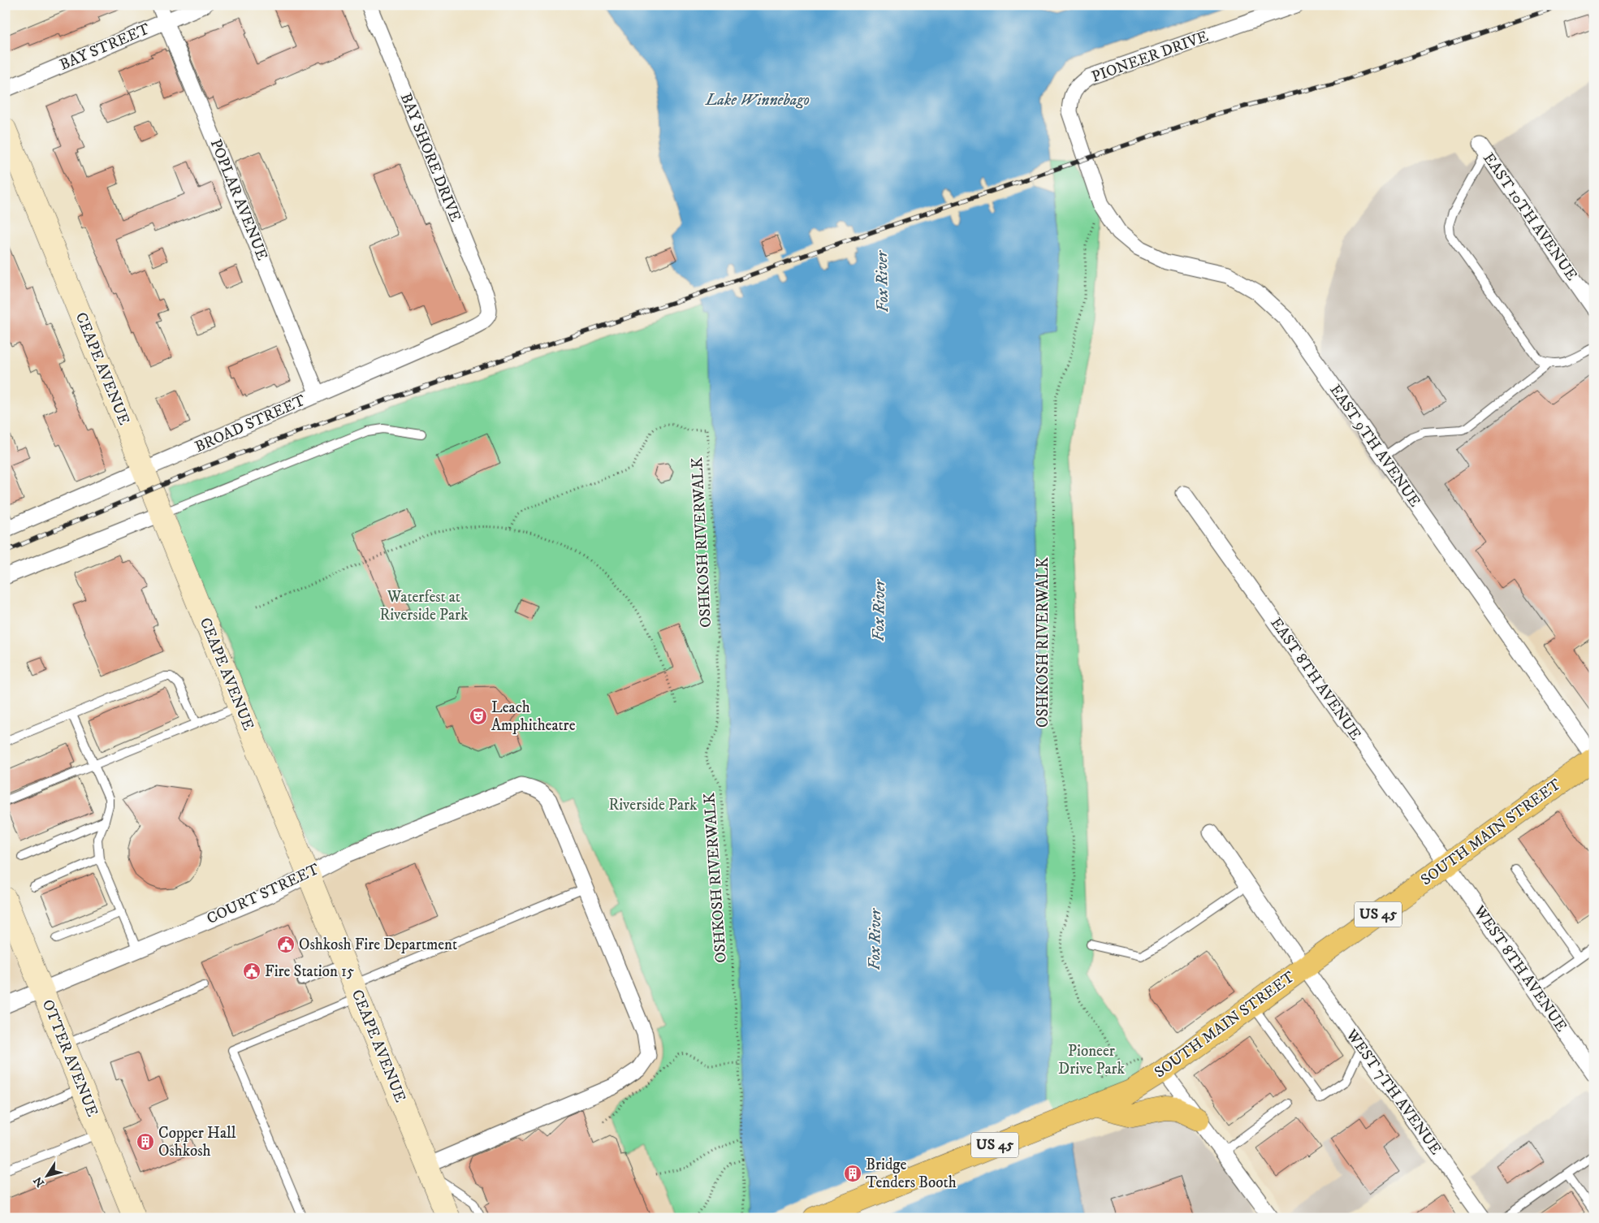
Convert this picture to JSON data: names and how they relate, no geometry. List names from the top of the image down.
{
  "streets": {
    "main road": ["SOUTH MAIN STREET", "US 45"],
    "street": [
      "BAY STREET",
      "PIONEER DRIVE",
      "BAY SHORE DRIVE",
      "POPLAR AVENUE",
      "EAST 10TH AVENUE",
      "CEAPE AVENUE",
      "BROAD STREET",
      "EAST 9TH AVENUE",
      "EAST 8TH AVENUE",
      "COURT STREET",
      "WEST 8TH AVENUE",
      "OTTER AVENUE",
      "WEST 7TH AVENUE"
    ],
    "path": ["OSHKOSH RIVERWALK"]
  },
  "crossings": [
    ["BAY STREET", "POPLAR AVENUE"],
    ["PIONEER DRIVE", "EAST 9TH AVENUE"],
    ["PIONEER DRIVE", "OSHKOSH RIVERWALK"],
    ["BAY SHORE DRIVE", "BROAD STREET"],
    ["POPLAR AVENUE", "BROAD STREET"],
    ["CEAPE AVENUE", "BROAD STREET"],
    ["CEAPE AVENUE", "COURT STREET"],
    ["EAST 9TH AVENUE", "OSHKOSH RIVERWALK"],
    ["EAST 9TH AVENUE", "SOUTH MAIN STREET"],
    ["EAST 8TH AVENUE", "SOUTH MAIN STREET"],
    ["EAST 8TH AVENUE", "WEST 8TH AVENUE"],
    ["SOUTH MAIN STREET", "WEST 8TH AVENUE"],
    ["SOUTH MAIN STREET", "WEST 7TH AVENUE"],
    ["COURT STREET", "OTTER AVENUE"]
  ],
  "water": ["Lake Winnebago", "Fox River"],
  "parks": ["Waterfest at Riverside Park", "Riverside Park", "Pioneer Drive Park"],
  "places": {
    "theatre": ["Leach Amphitheatre"],
    "public building": ["Oshkosh Fire Department", "Fire Station 15"],
    "building": ["Copper Hall Oshkosh", "Bridge Tenders Booth"]
  },
  "north": "bottom left"
}
